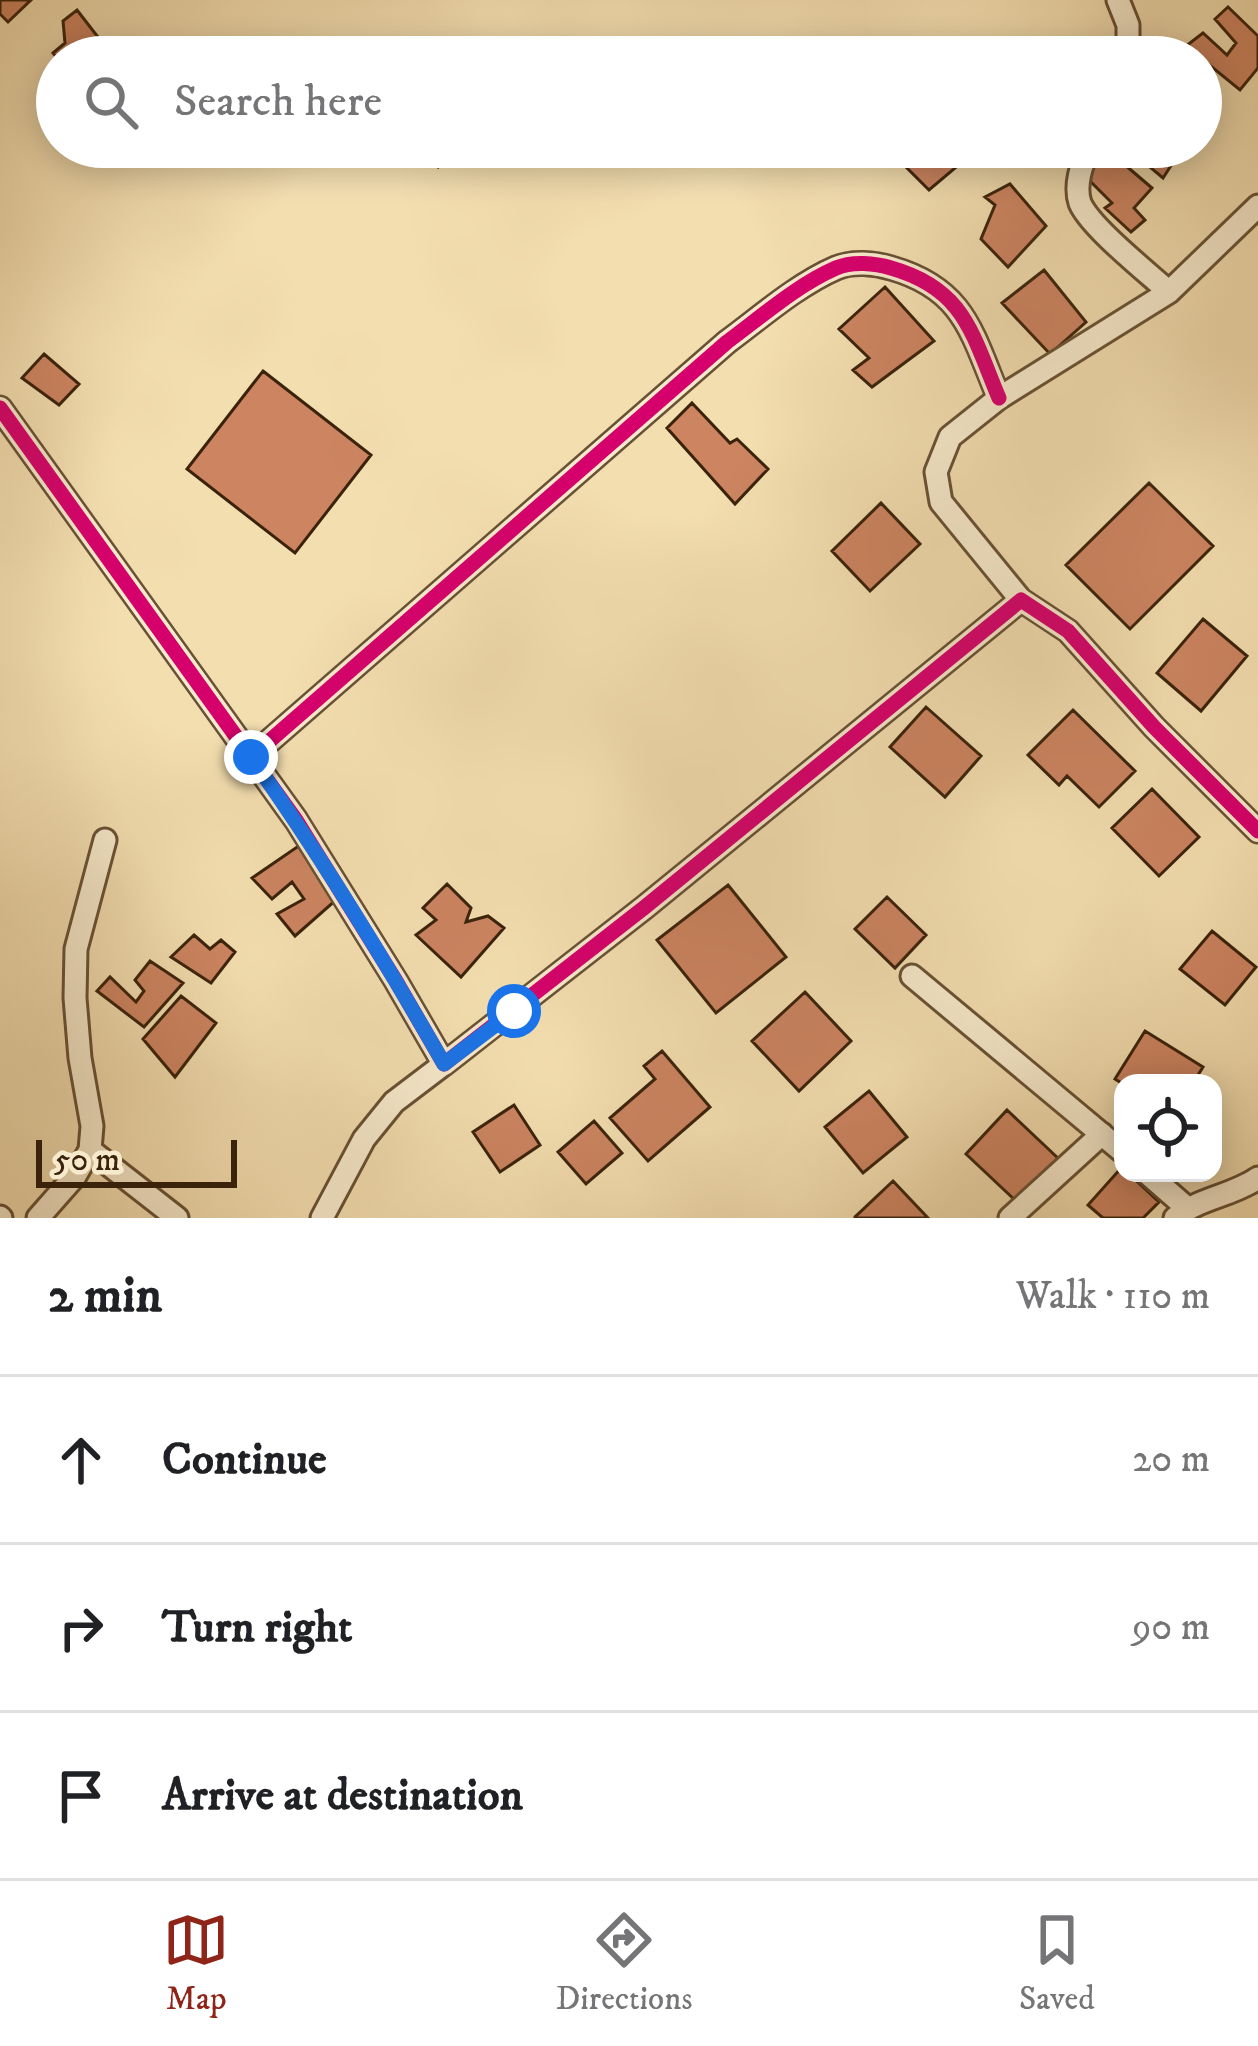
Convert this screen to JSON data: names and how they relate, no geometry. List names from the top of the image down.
{
  "scale_bar": "50 m",
  "page": {
    "search": "Search here",
    "scale": "50 m",
    "heading": ["2 min", "Walk · 110 m"],
    "list": [
      ["Continue", "20 m"],
      ["Turn right", "90 m"],
      "Arrive at destination"
    ],
    "nav": ["Map", "Directions", "Saved"]
  }
}
